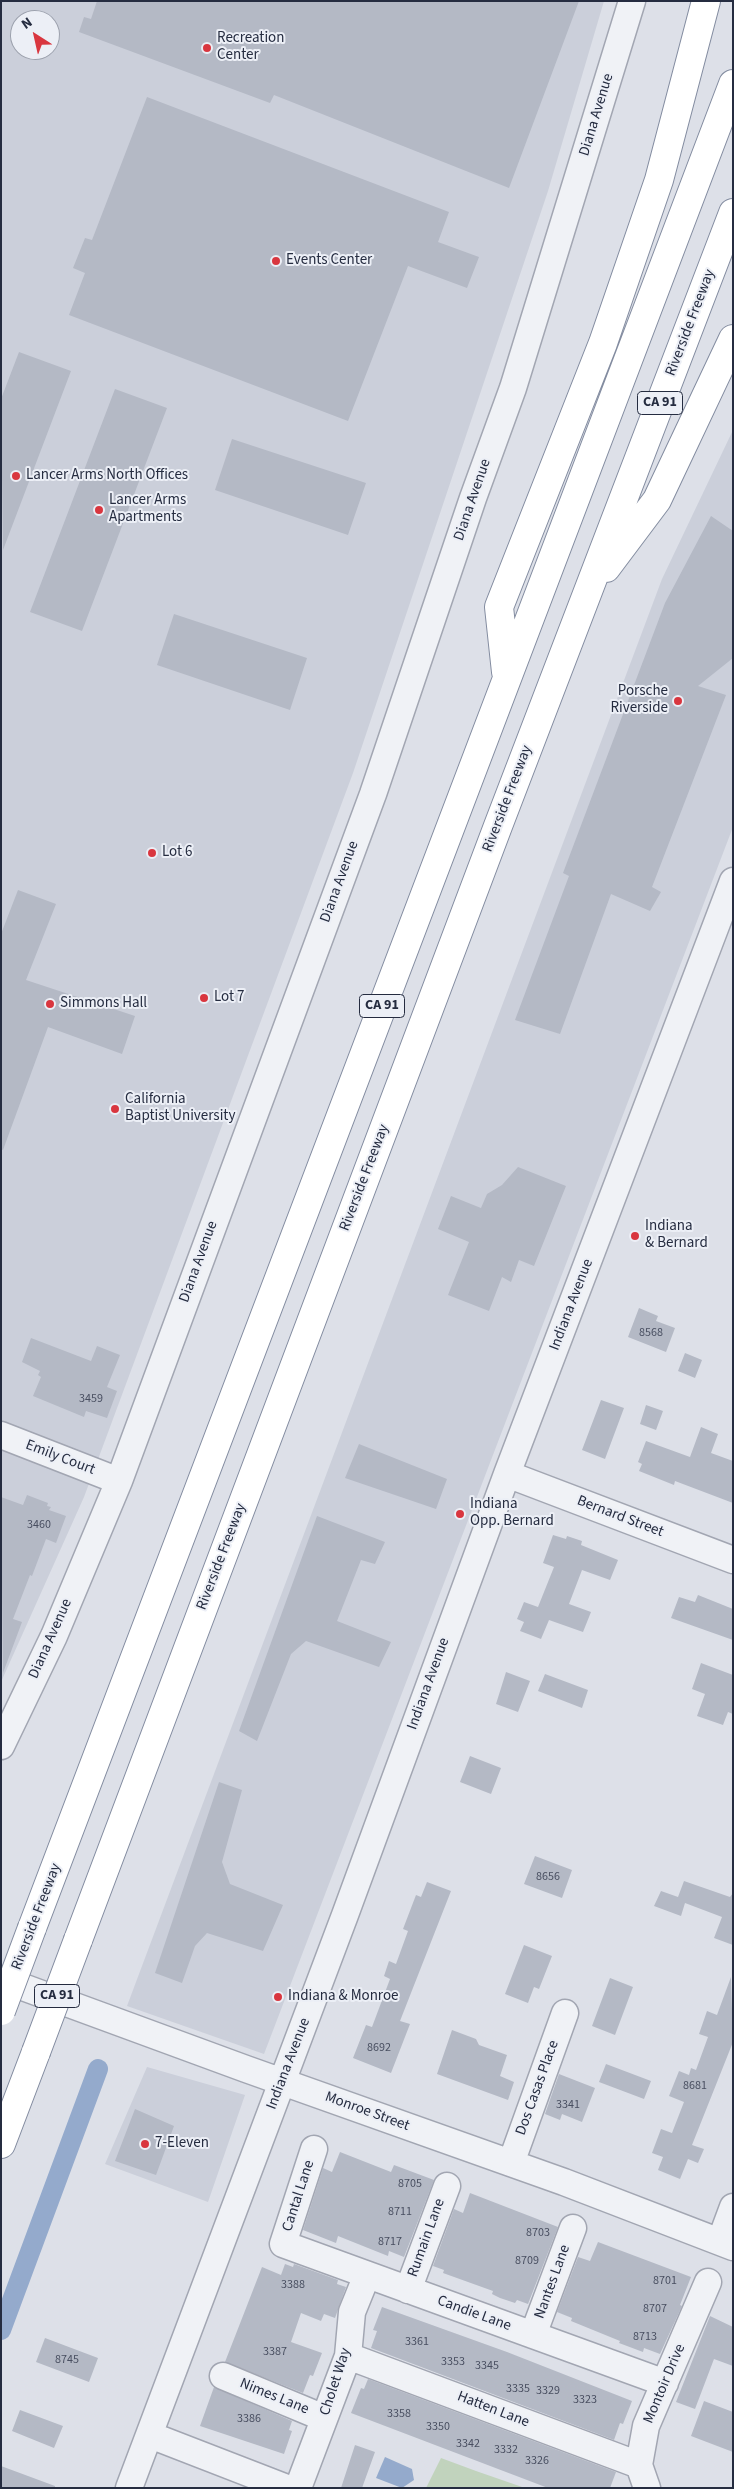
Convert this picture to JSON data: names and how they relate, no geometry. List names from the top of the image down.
{
  "streets": {
    "highway": ["Riverside Freeway", "CA 91"],
    "street": [
      "Diana Avenue",
      "Indiana Avenue",
      "Emily Court",
      "Bernard Street",
      "Dos Casas Place",
      "Monroe Street",
      "Cantal Lane",
      "Rumain Lane",
      "Nantes Lane",
      "Candie Lane",
      "Cholet Way",
      "Montoir Drive",
      "Nimes Lane",
      "Hatten Lane"
    ]
  },
  "crossings": [
    ["Diana Avenue", "Emily Court"],
    ["Indiana Avenue", "Bernard Street"],
    ["Indiana Avenue", "Monroe Street"],
    ["Dos Casas Place", "Monroe Street"],
    ["Cantal Lane", "Candie Lane"],
    ["Rumain Lane", "Candie Lane"],
    ["Nantes Lane", "Candie Lane"],
    ["Candie Lane", "Cholet Way"],
    ["Candie Lane", "Montoir Drive"],
    ["Cholet Way", "Nimes Lane"],
    ["Cholet Way", "Hatten Lane"],
    ["Montoir Drive", "Hatten Lane"]
  ],
  "places": [
    "Recreation Center",
    "Events Center",
    "Lancer Arms North Offices",
    "Lancer Arms Apartments",
    "Porsche Riverside",
    "Lot 6",
    "Lot 7",
    "Simmons Hall",
    "California Baptist University",
    "Indiana & Bernard",
    "Indiana Opp. Bernard",
    "Indiana & Monroe",
    "7-Eleven"
  ],
  "house_numbers": [
    "8568",
    "3459",
    "3460",
    "8656",
    "8692",
    "8681",
    "3341",
    "8705",
    "8711",
    "8703",
    "8717",
    "8709",
    "8701",
    "3388",
    "8707",
    "8713",
    "3361",
    "3387",
    "8745",
    "3353",
    "3345",
    "3335",
    "3329",
    "3323",
    "3358",
    "3386",
    "3350",
    "3342",
    "3332",
    "3326"
  ],
  "north": "top left"
}
